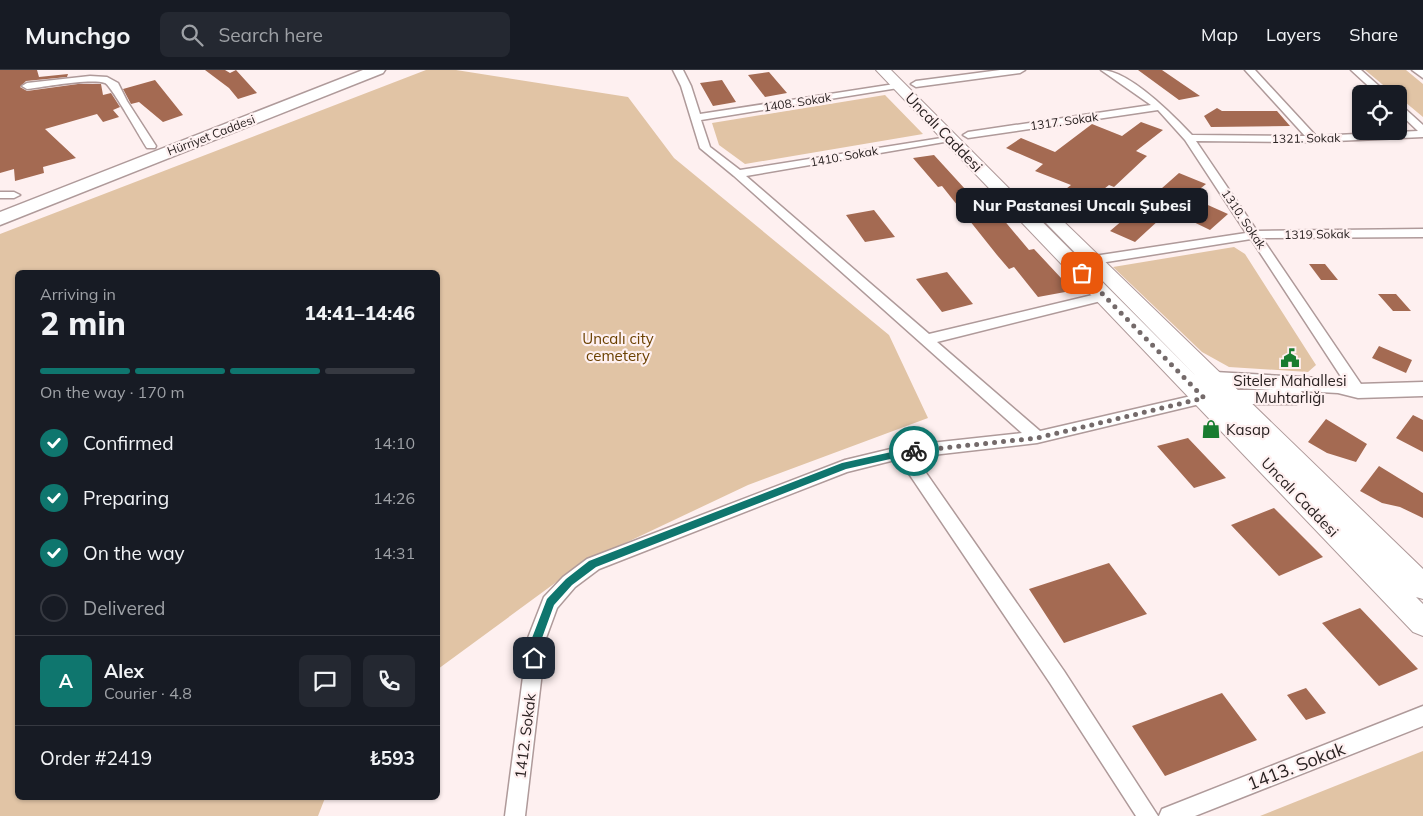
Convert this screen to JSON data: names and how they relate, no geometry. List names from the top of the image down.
{
  "streets": {
    "highway": ["Hürriyet Caddesi"],
    "main road": ["Uncalı Caddesi"],
    "street": [
      "1408. Sokak",
      "1317. Sokak",
      "1321. Sokak",
      "1410. Sokak",
      "1310. Sokak",
      "1319 Sokak",
      "1412. Sokak",
      "1413. Sokak"
    ]
  },
  "crossings": [
    ["1408. Sokak", "Uncalı Caddesi"],
    ["1317. Sokak", "Uncalı Caddesi"],
    ["1317. Sokak", "1410. Sokak"],
    ["1317. Sokak", "1310. Sokak"],
    ["Uncalı Caddesi", "1410. Sokak"],
    ["Uncalı Caddesi", "1319 Sokak"],
    ["Uncalı Caddesi", "1412. Sokak"],
    ["1321. Sokak", "1310. Sokak"],
    ["1310. Sokak", "1319 Sokak"]
  ],
  "parks": ["Uncalı city cemetery"],
  "places": {
    "other": ["Nur Pastanesi Uncalı Şubesi"],
    "public building": ["Siteler Mahallesi Muhtarlığı"],
    "shop": ["Kasap"]
  },
  "page": {
    "header": "Munchgo",
    "search": "Search here",
    "nav": ["Map", "Layers", "Share"],
    "bubble": "Nur Pastanesi Uncalı Şubesi",
    "heading": ["2 min", "Arriving in", "14:41–14:46"],
    "panel": [
      "Alex",
      "Courier · 4.8",
      "Order #2419",
      "₺593"
    ],
    "bar": "On the way · 170 m",
    "list": [
      ["Confirmed", "14:10"],
      ["Preparing", "14:26"],
      ["On the way", "14:31"],
      "Delivered"
    ],
    "round": "A"
  }
}
